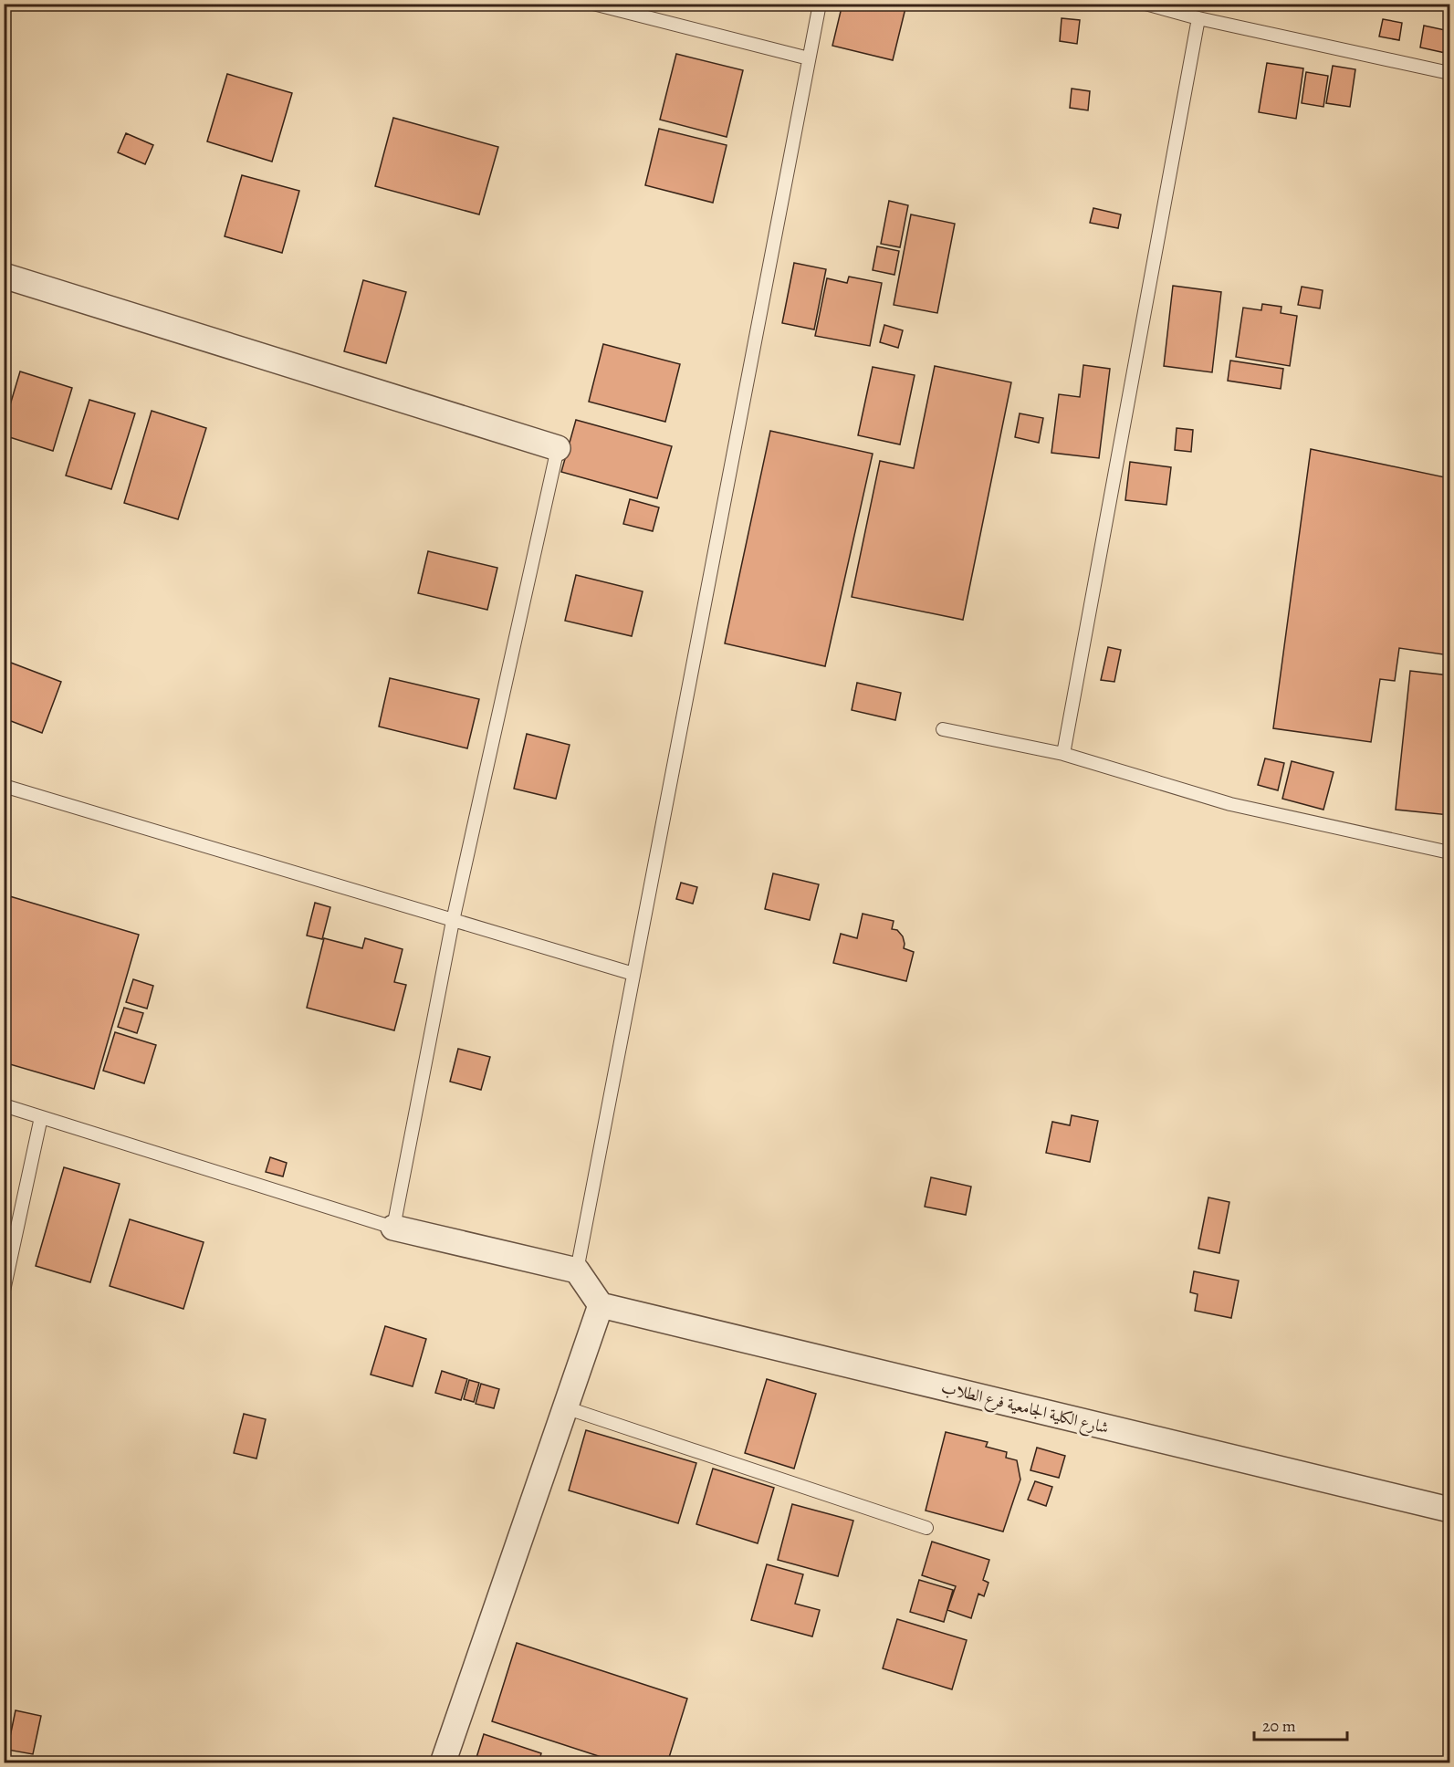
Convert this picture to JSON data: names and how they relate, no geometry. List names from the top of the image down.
{
  "streets": {
    "street": ["شارع الكلية الجامعية فرع الطلاب"]
  },
  "scale_bar": "20 m"
}
